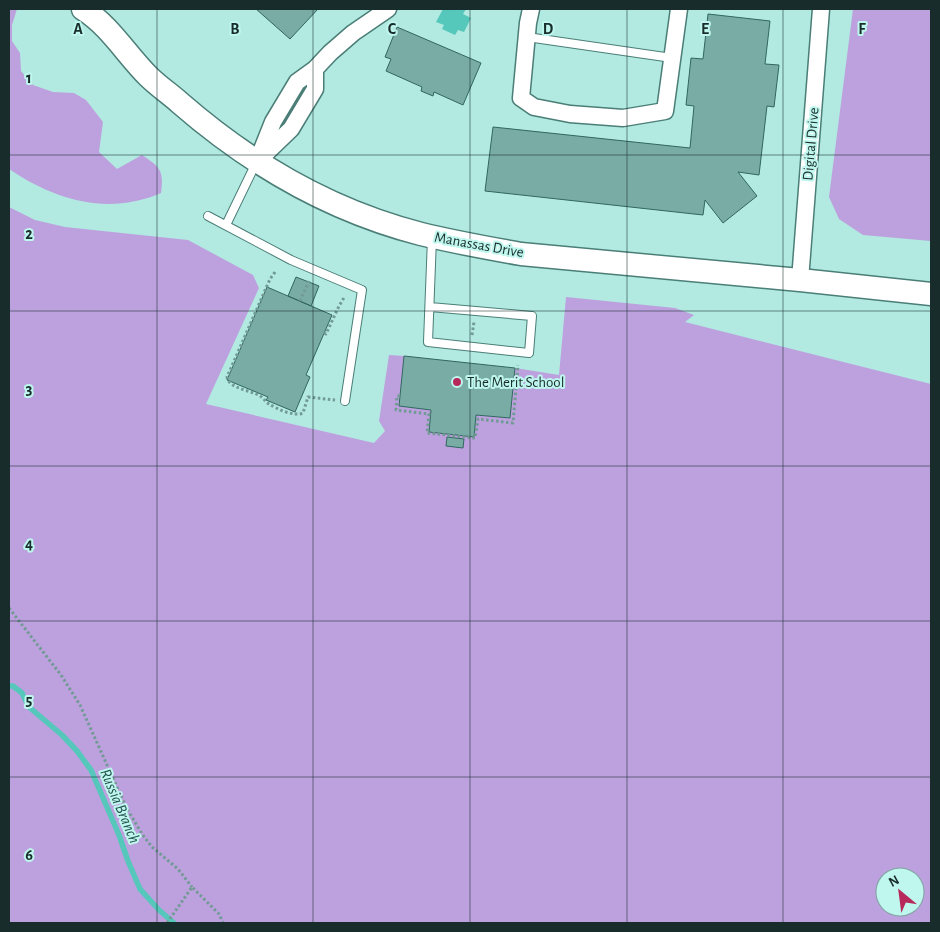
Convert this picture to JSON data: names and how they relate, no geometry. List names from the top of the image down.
{
  "streets": {
    "main road": ["Manassas Drive"],
    "street": ["Digital Drive"]
  },
  "crossings": [
    ["Digital Drive", "Manassas Drive"]
  ],
  "water": ["Russia Branch"],
  "places": ["The Merit School"],
  "north": "top left",
  "grid": {
    "columns": [
      "A",
      "B",
      "C",
      "D",
      "E",
      "F"
    ],
    "rows": [
      "1",
      "2",
      "3",
      "4",
      "5",
      "6"
    ]
  }
}
